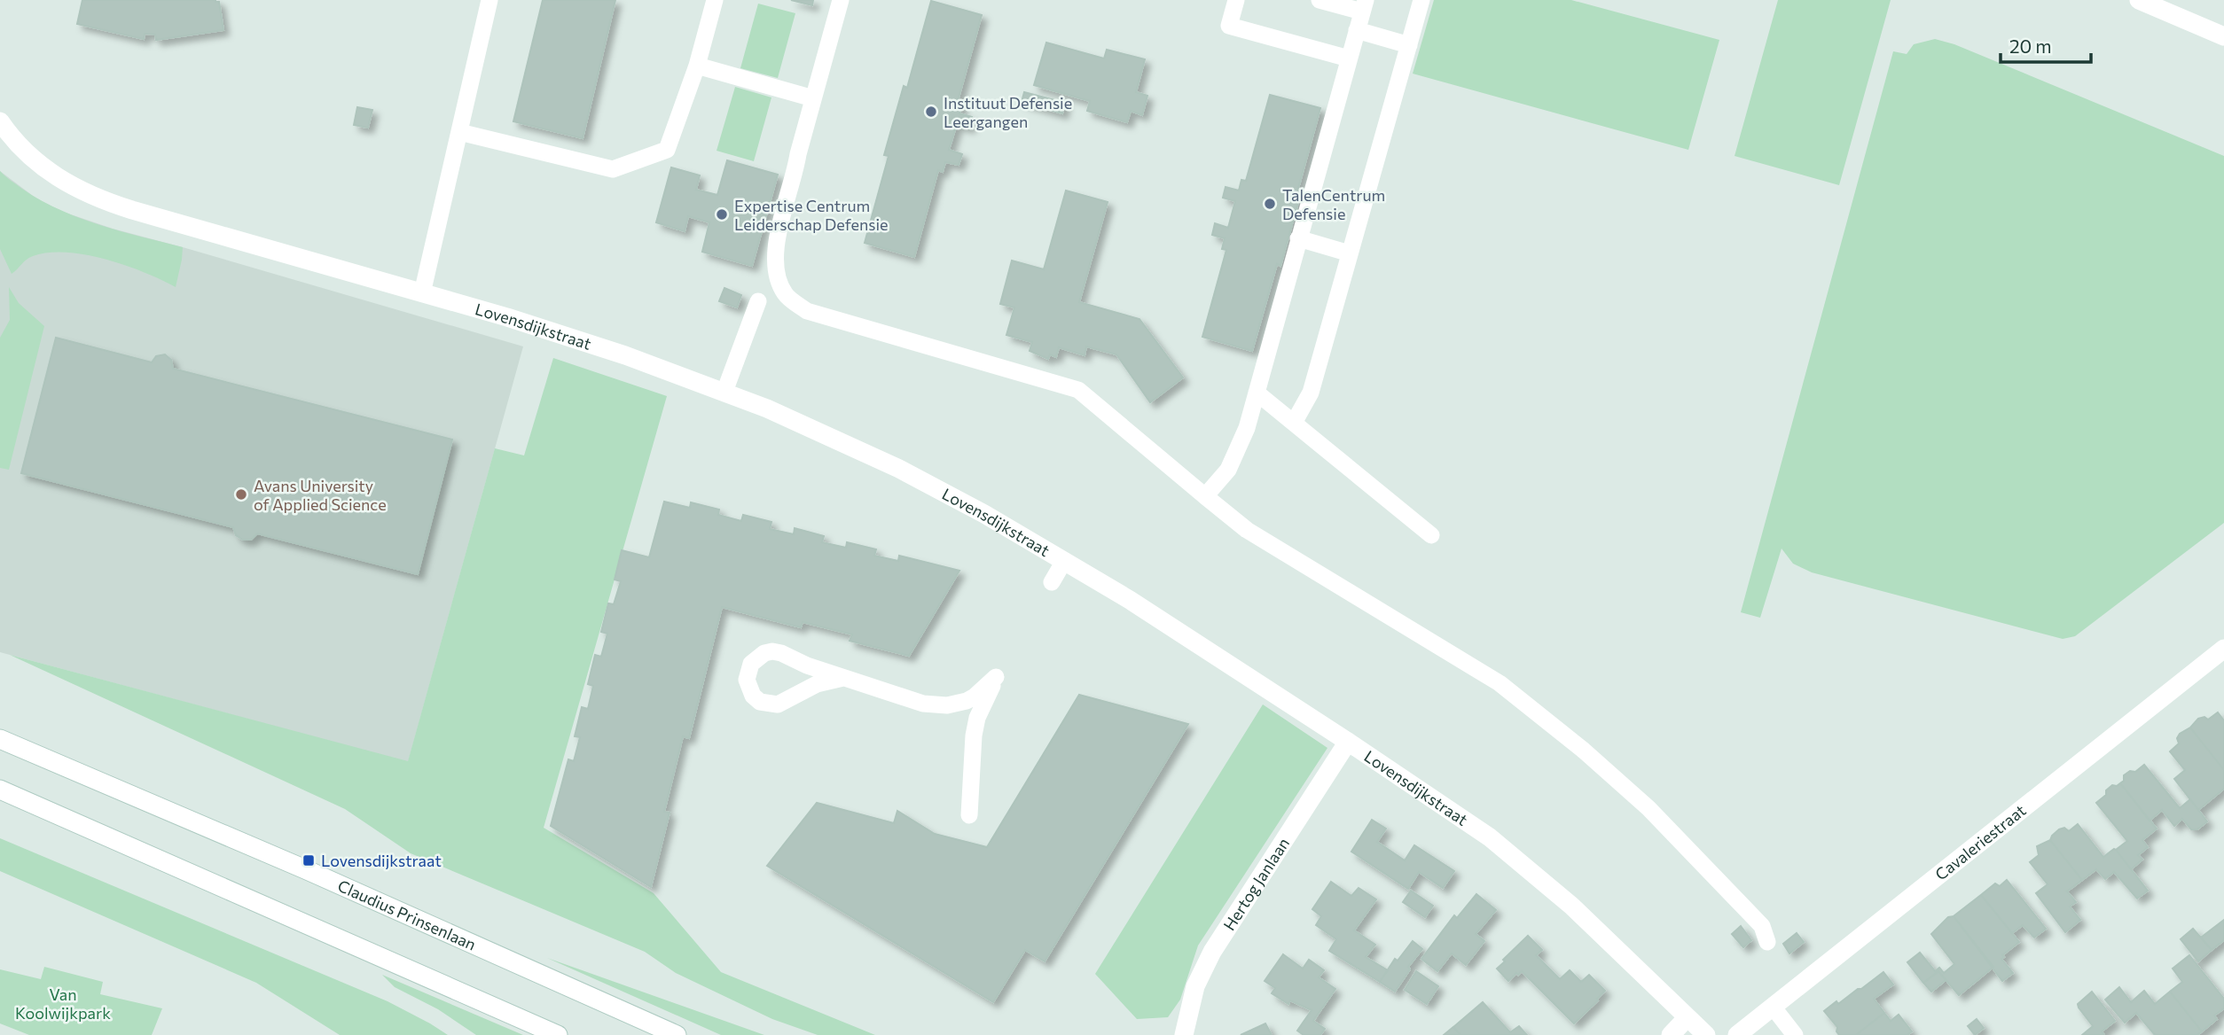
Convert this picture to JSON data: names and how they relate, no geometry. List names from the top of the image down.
{
  "streets": {
    "street": [
      "Lovensdijkstraat",
      "Cavaleriestraat",
      "Hertog Janlaan",
      "Claudius Prinsenlaan"
    ]
  },
  "crossings": [
    ["Lovensdijkstraat", "Hertog Janlaan"]
  ],
  "parks": ["Van Koolwijkpark"],
  "places": {
    "other": [
      "Instituut Defensie Leergangen",
      "TalenCentrum Defensie",
      "Expertise Centrum Leiderschap Defensie",
      "Avans University of Applied Science"
    ],
    "transit": ["Lovensdijkstraat"]
  },
  "scale_bar": "20 m"
}
